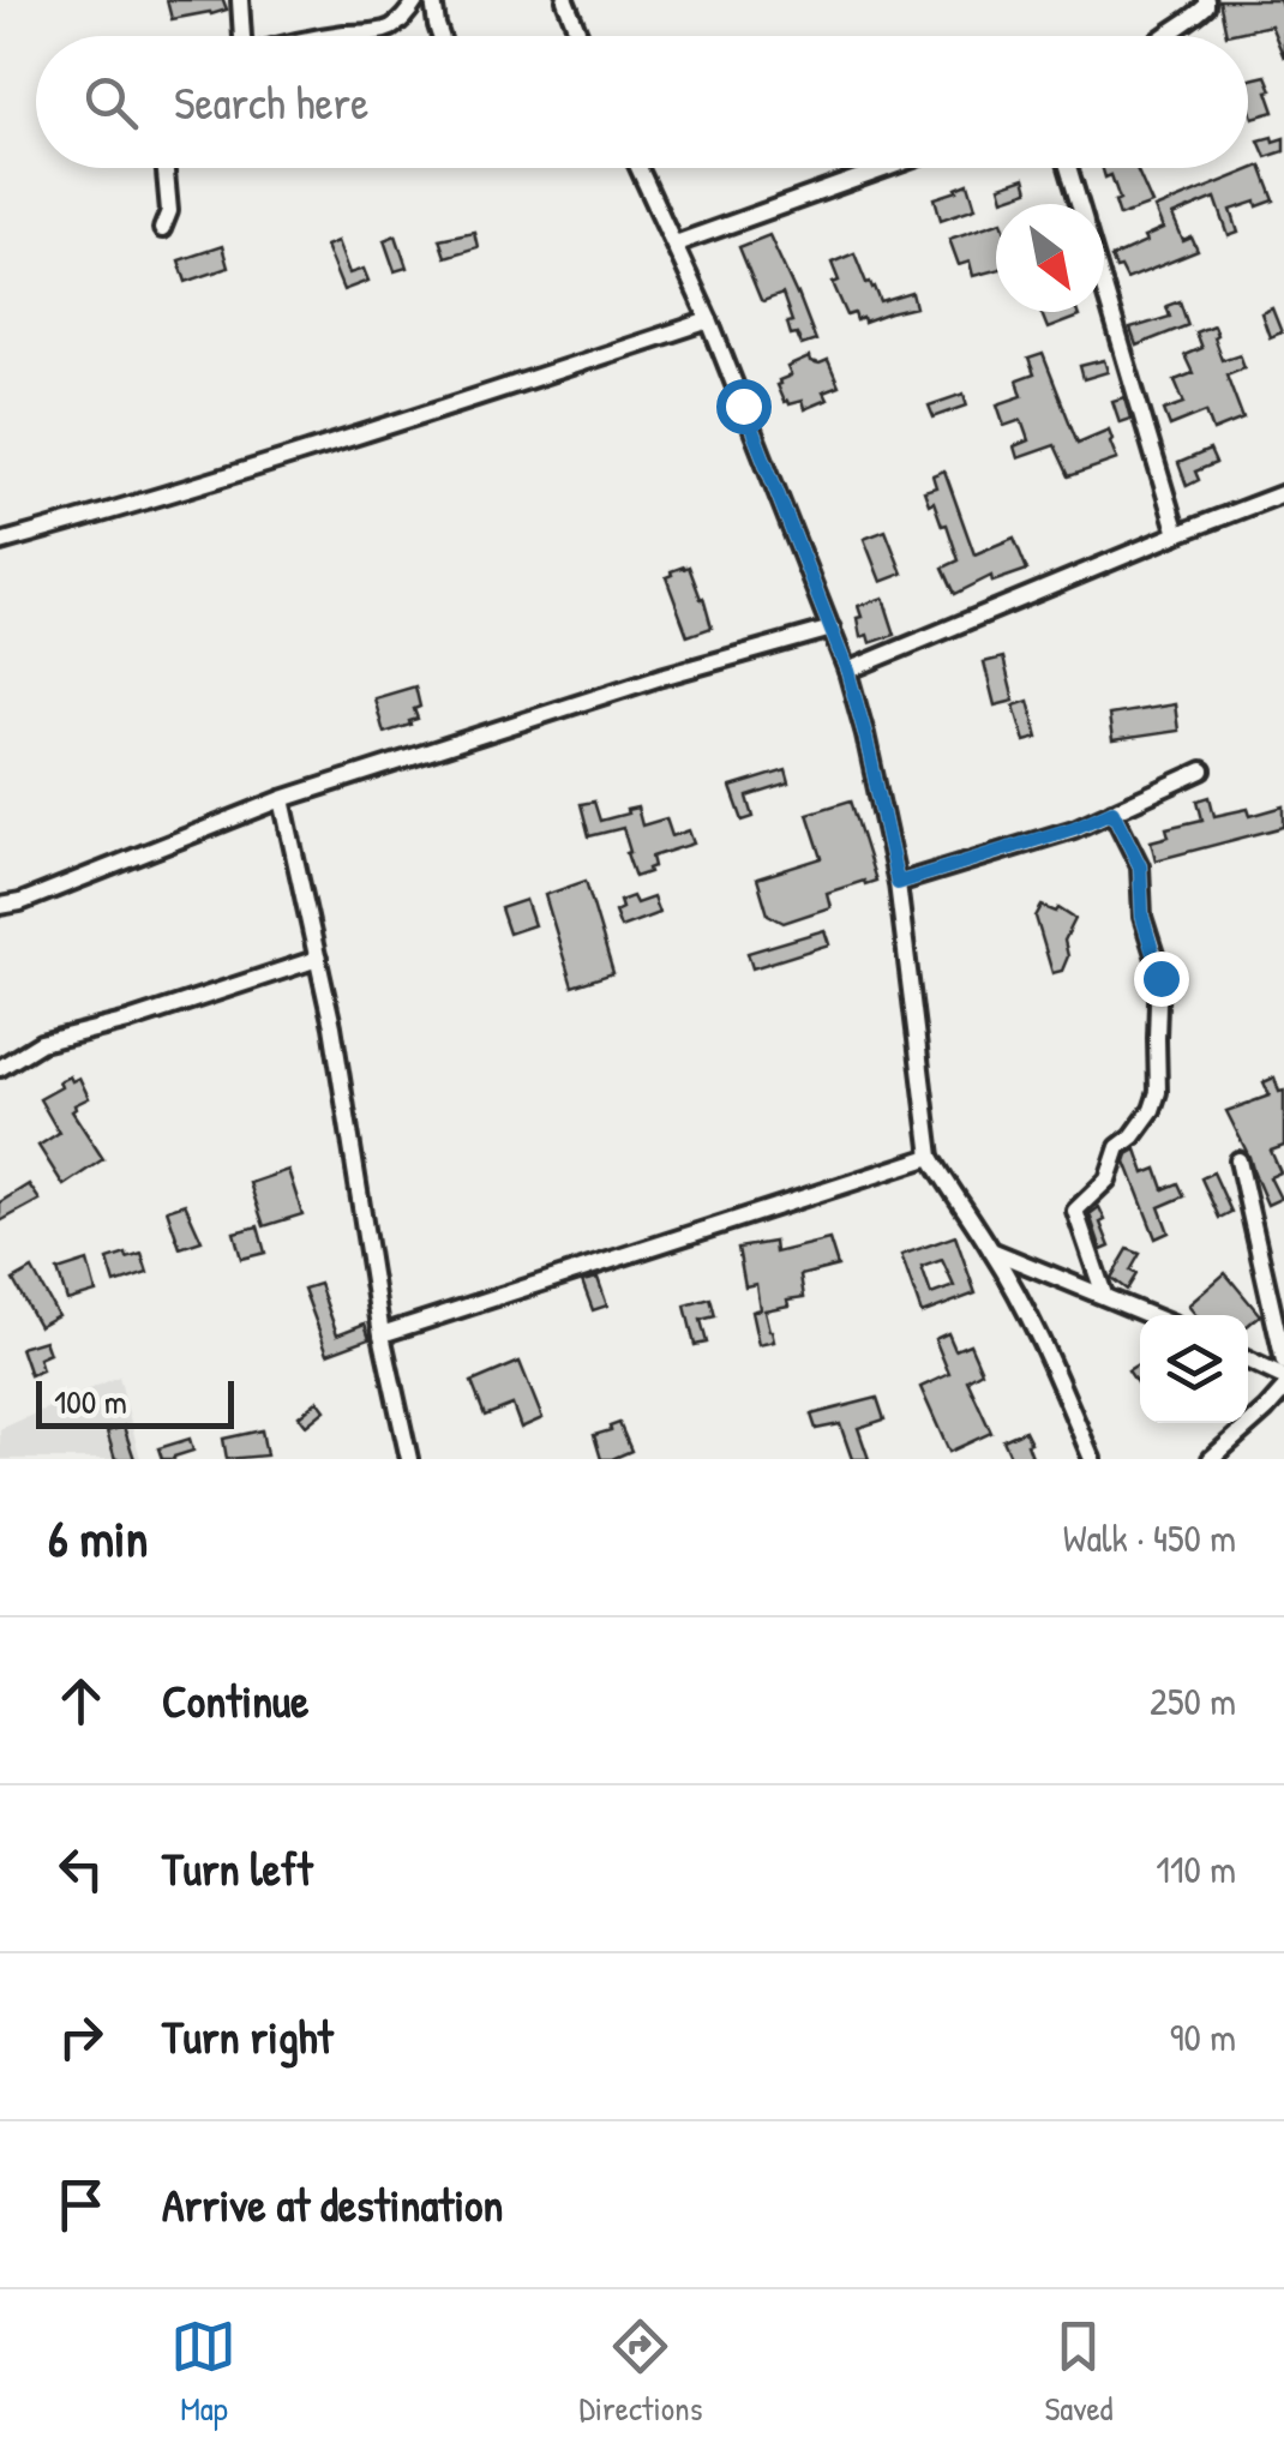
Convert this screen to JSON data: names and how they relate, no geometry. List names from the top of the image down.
{
  "scale_bar": "100 m",
  "north": "bottom right",
  "page": {
    "search": "Search here",
    "scale": "100 m",
    "heading": ["6 min", "Walk · 450 m"],
    "list": [
      ["Continue", "250 m"],
      ["Turn left", "110 m"],
      ["Turn right", "90 m"],
      "Arrive at destination"
    ],
    "nav": ["Map", "Directions", "Saved"]
  }
}
